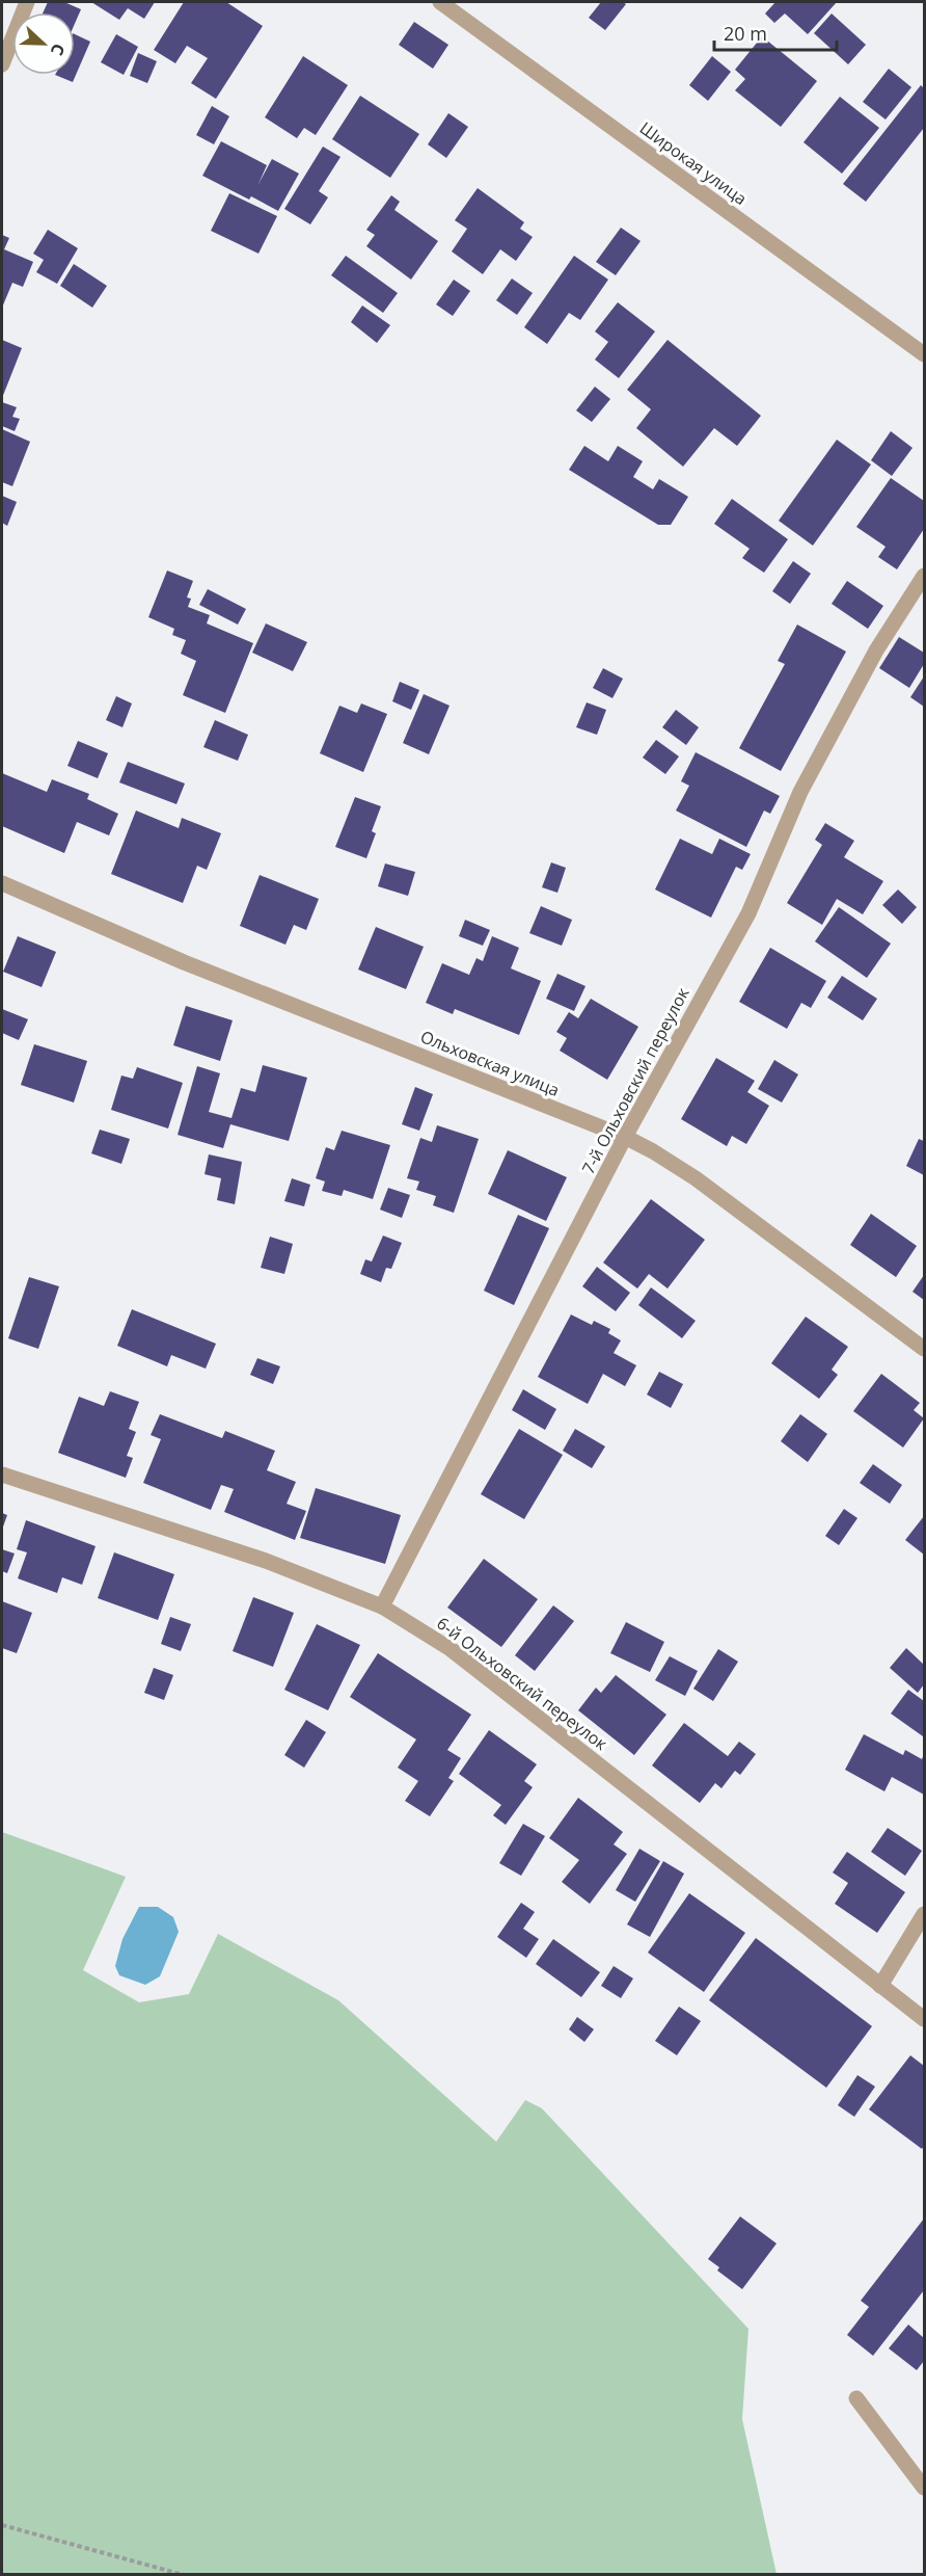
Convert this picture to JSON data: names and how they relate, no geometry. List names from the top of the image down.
{
  "streets": {
    "street": [
      "Широкая улица",
      "Ольховская улица",
      "7-й Ольховский переулок",
      "6-й Ольховский переулок"
    ]
  },
  "crossings": [
    ["Ольховская улица", "7-й Ольховский переулок"],
    ["7-й Ольховский переулок", "6-й Ольховский переулок"]
  ],
  "scale_bar": "20 m",
  "north": "right"
}
